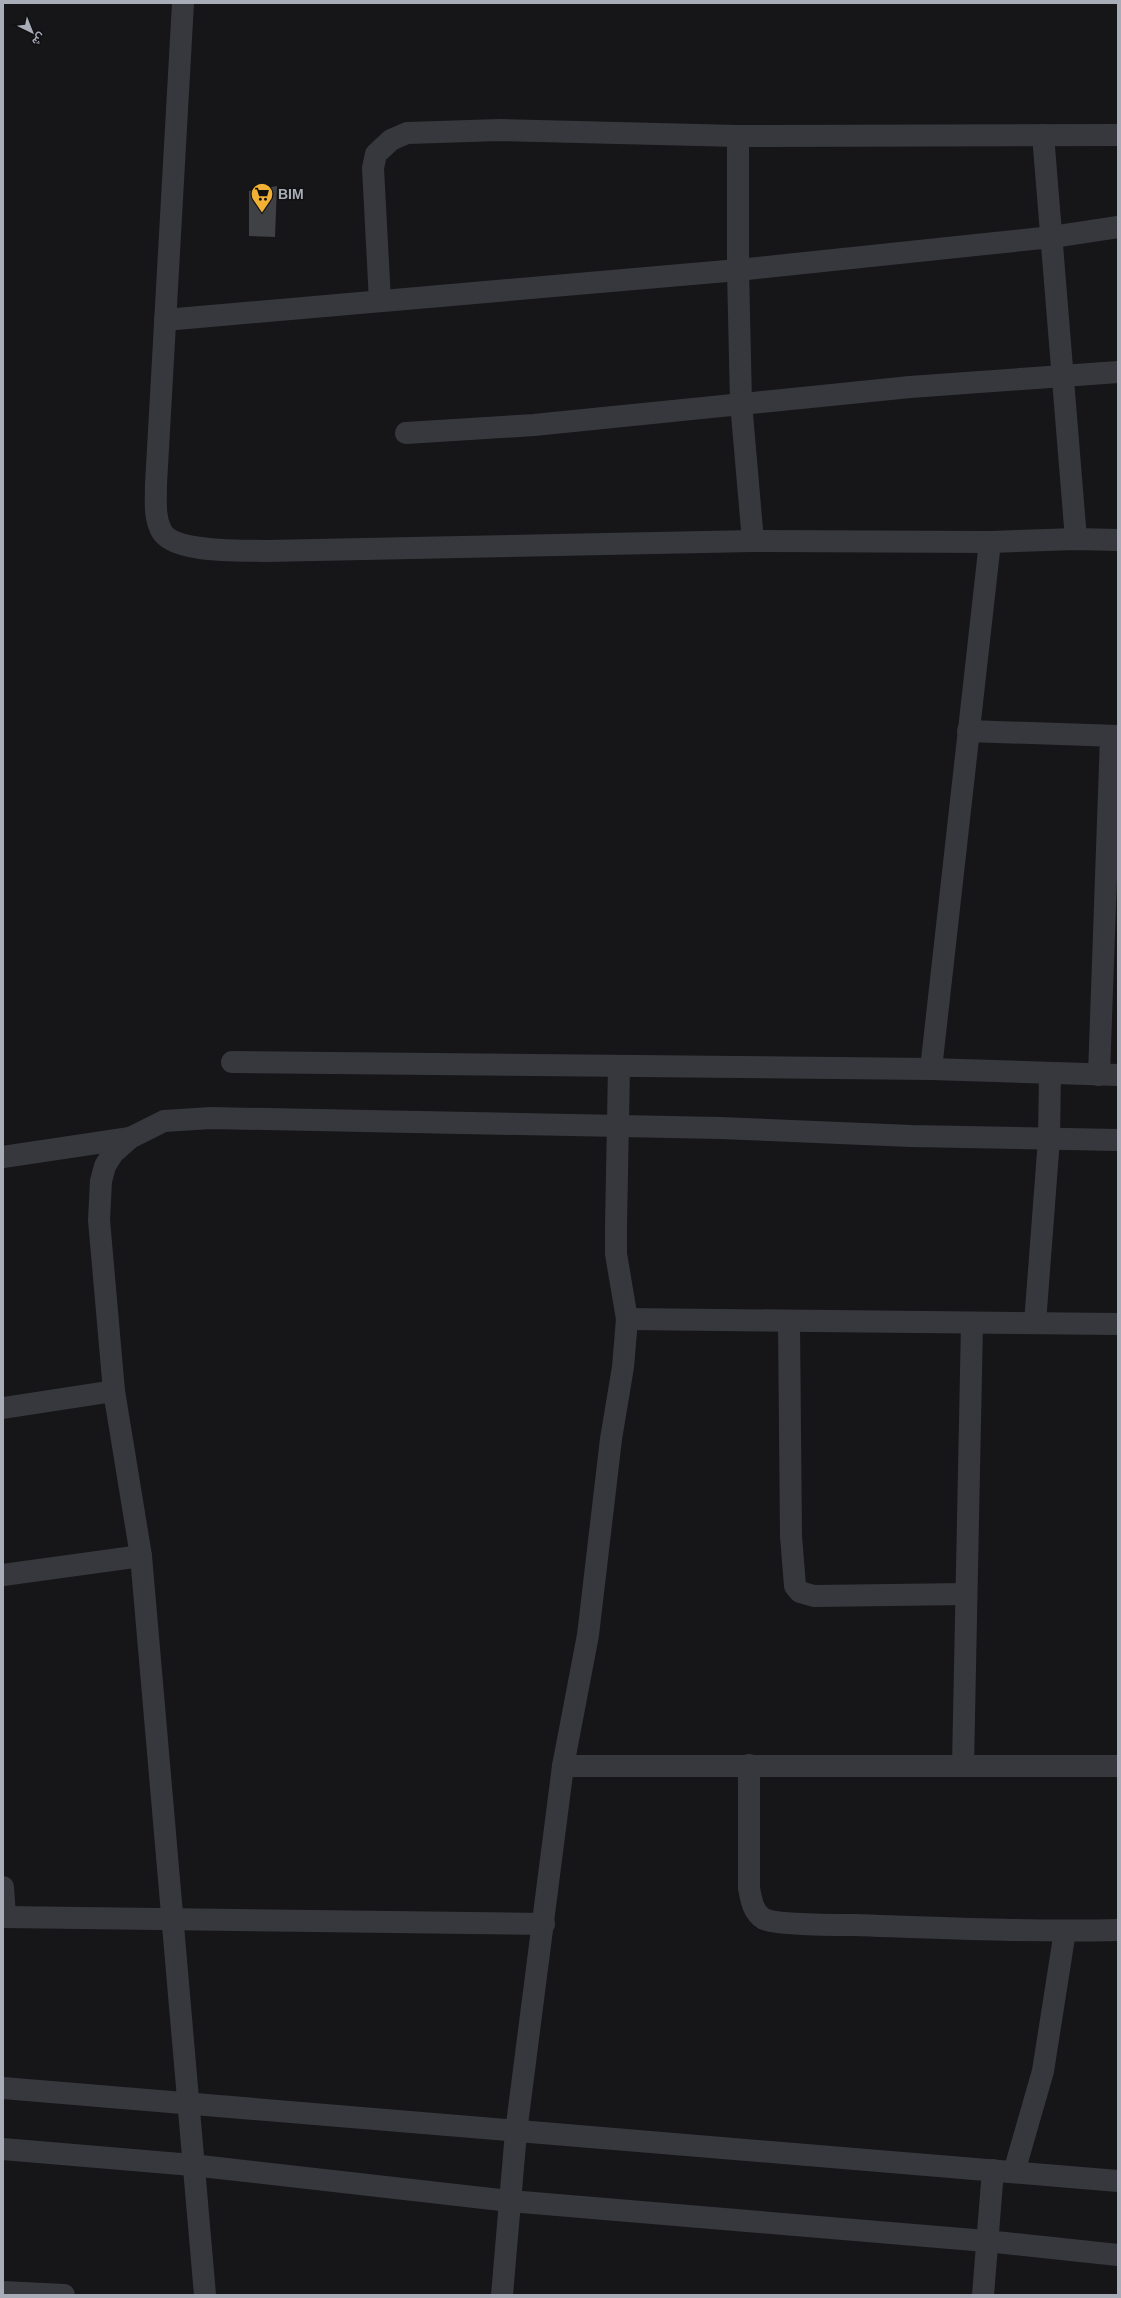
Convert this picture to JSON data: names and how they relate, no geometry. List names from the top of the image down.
{
  "places": {
    "supermarket": ["BIM"]
  },
  "north": "bottom right"
}
